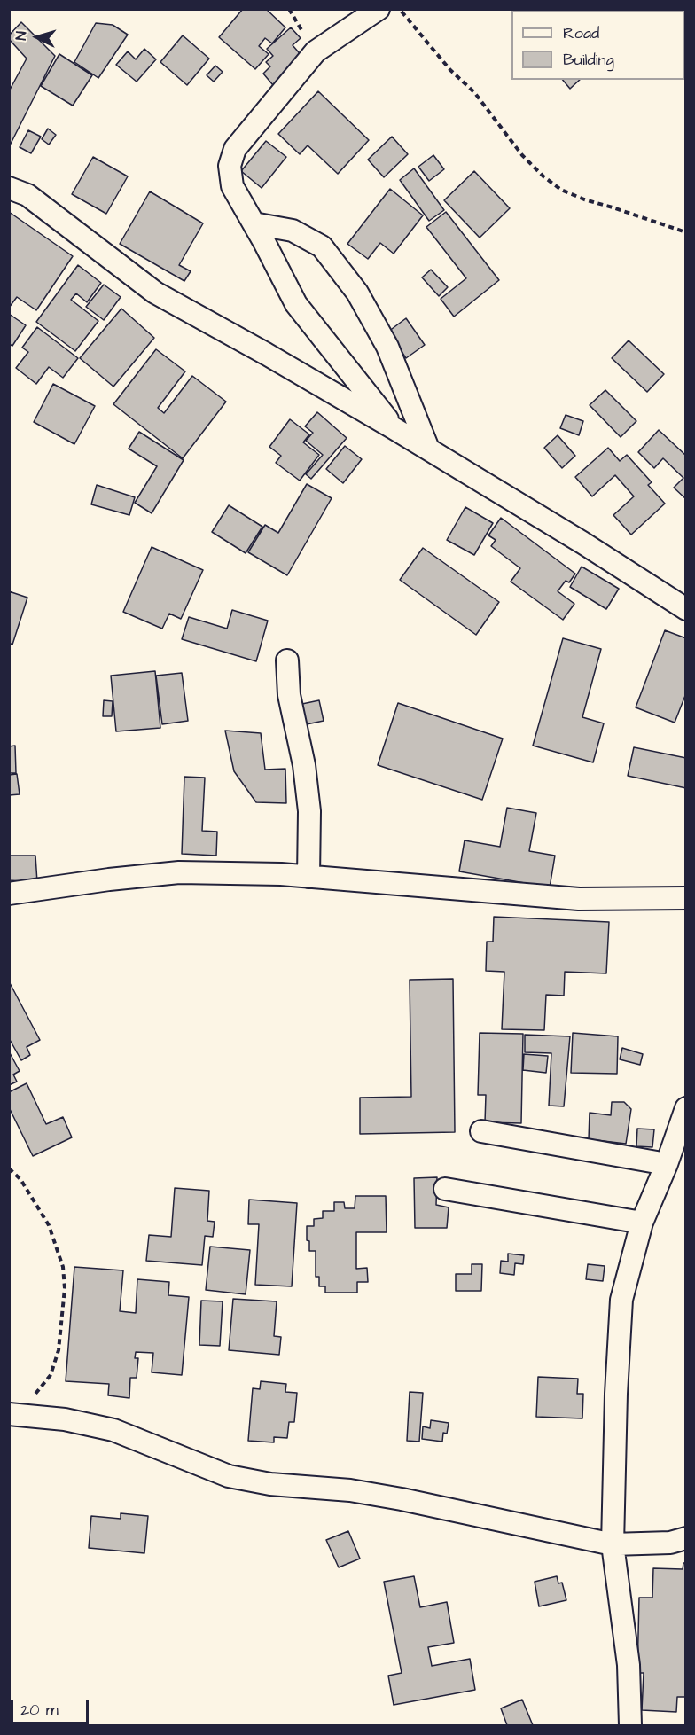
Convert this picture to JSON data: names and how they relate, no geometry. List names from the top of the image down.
{
  "legend": ["Road", "Building"],
  "scale_bar": "20 m",
  "north": "left"
}
